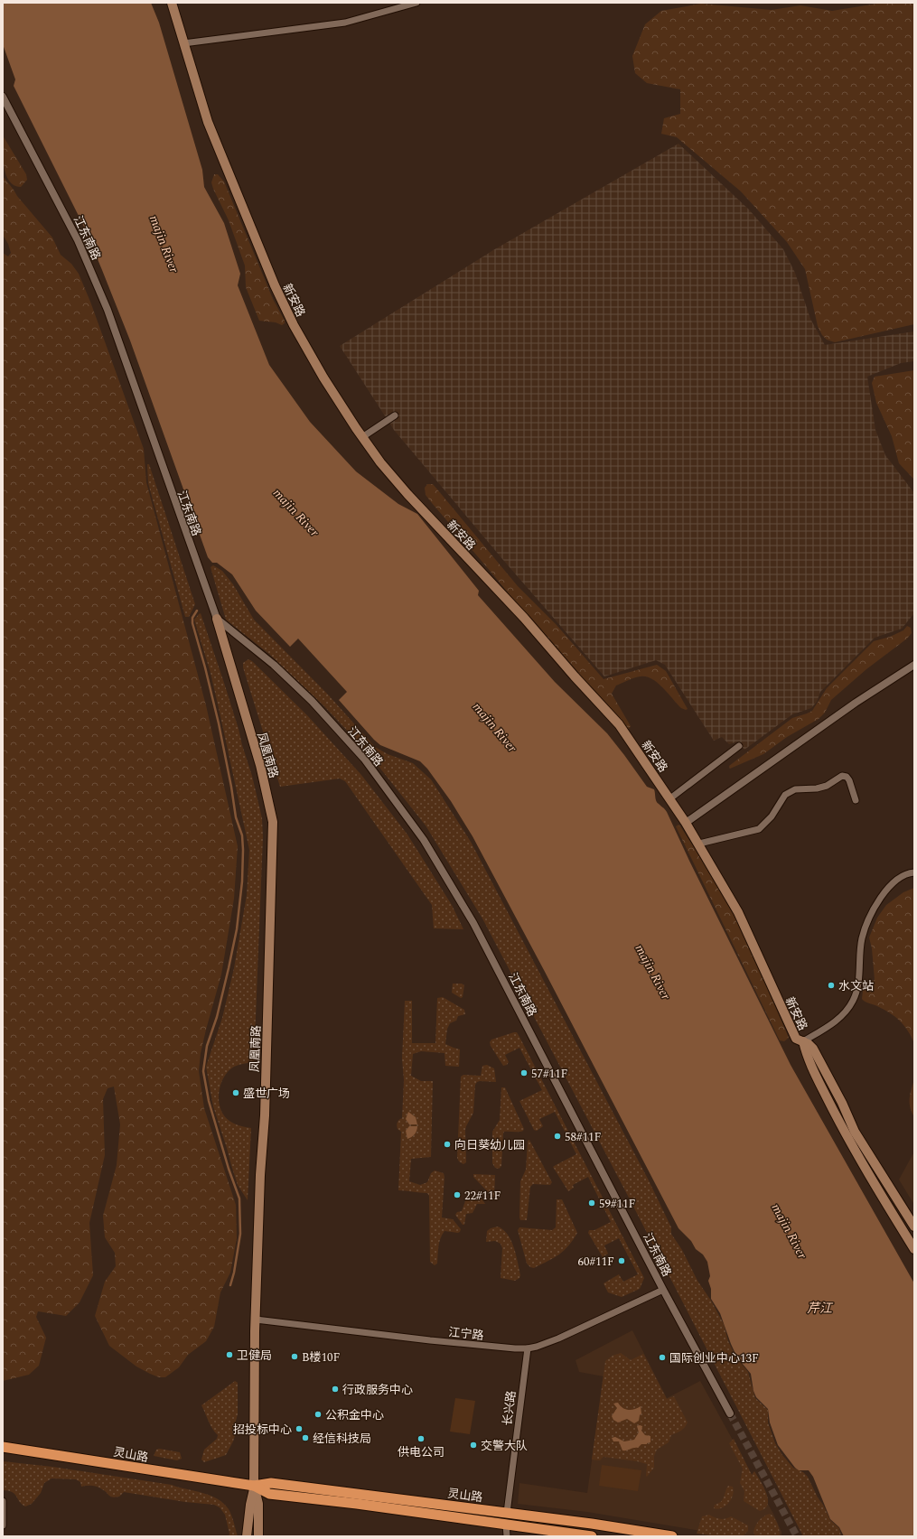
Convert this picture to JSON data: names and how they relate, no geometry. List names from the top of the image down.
{
  "streets": {
    "highway": ["灵山路"],
    "main road": ["新安路", "凤凰南路"],
    "street": ["江东南路", "江宁路", "长兴路"]
  },
  "crossings": [
    ["江东南路", "凤凰南路"],
    ["江东南路", "江宁路"],
    ["凤凰南路", "江宁路"],
    ["凤凰南路", "灵山路"],
    ["江宁路", "长兴路"],
    ["长兴路", "灵山路"]
  ],
  "water": ["majin River", "芹江"],
  "places": [
    "水文站",
    "57#11F",
    "盛世广场",
    "58#11F",
    "向日葵幼儿园",
    "22#11F",
    "59#11F",
    "60#11F",
    "卫健局",
    "B楼10F",
    "国际创业中心13F",
    "行政服务中心",
    "公积金中心",
    "招投标中心",
    "经信科技局",
    "供电公司",
    "交警大队"
  ]
}
